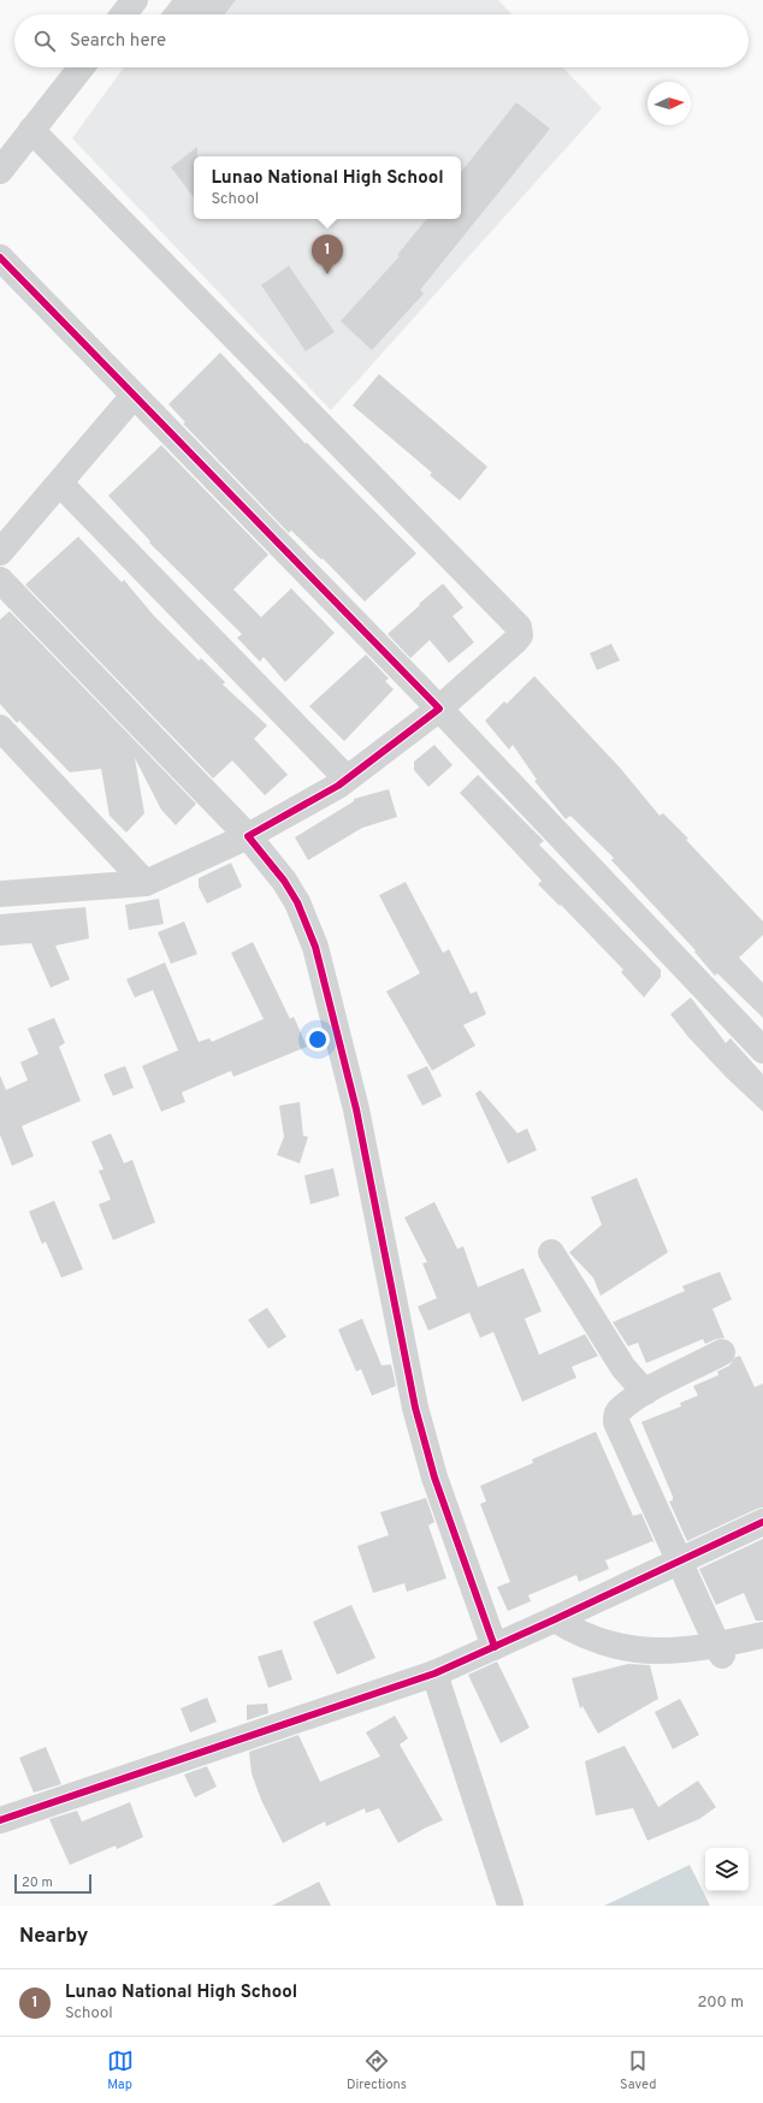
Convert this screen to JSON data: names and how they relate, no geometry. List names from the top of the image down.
{
  "scale_bar": "20 m",
  "north": "right",
  "page": {
    "search": "Search here",
    "popup": ["Lunao National High School", "School"],
    "pins": "1",
    "scale": "20 m",
    "heading": "Nearby",
    "list": [
      {
        "mark": "1",
        "name": "Lunao National High School",
        "note": "School",
        "value": "200 m"
      }
    ],
    "nav": ["Map", "Directions", "Saved"]
  }
}
